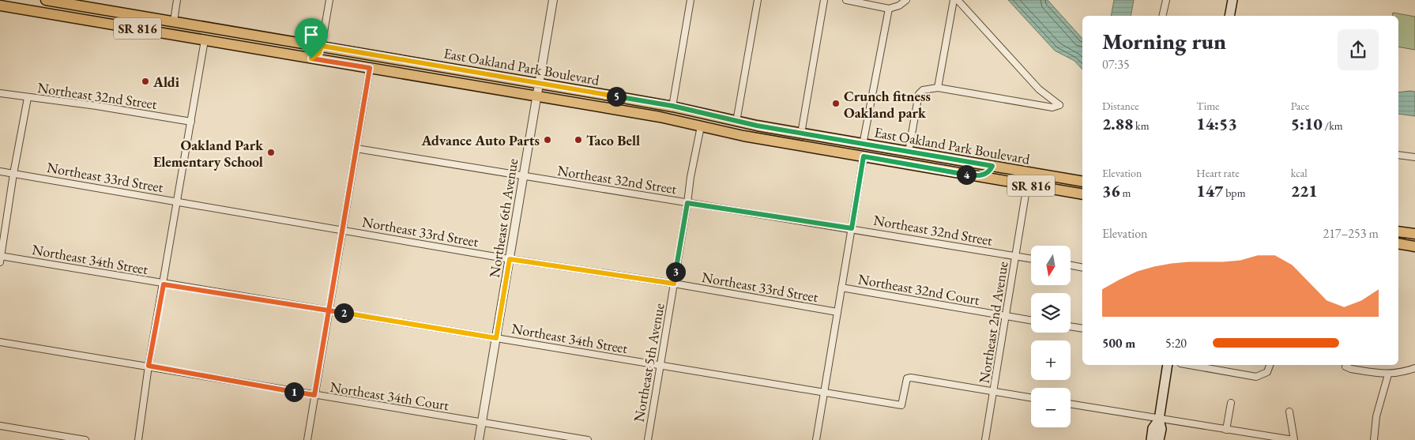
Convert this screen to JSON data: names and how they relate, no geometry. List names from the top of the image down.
{
  "streets": {
    "main road": ["SR 816", "East Oakland Park Boulevard"],
    "street": [
      "Northeast 32nd Street",
      "Northeast 33rd Street",
      "Northeast 6th Avenue",
      "Northeast 34th Street",
      "Northeast 32nd Court",
      "Northeast 2nd Avenue",
      "Northeast 5th Avenue",
      "Northeast 34th Court"
    ]
  },
  "crossings": [
    ["East Oakland Park Boulevard", "Northeast 6th Avenue"],
    ["East Oakland Park Boulevard", "Northeast 2nd Avenue"],
    ["East Oakland Park Boulevard", "Northeast 5th Avenue"],
    ["Northeast 32nd Street", "Northeast 6th Avenue"],
    ["Northeast 32nd Street", "Northeast 2nd Avenue"],
    ["Northeast 32nd Street", "Northeast 5th Avenue"],
    ["Northeast 33rd Street", "Northeast 6th Avenue"],
    ["Northeast 33rd Street", "Northeast 5th Avenue"],
    ["Northeast 6th Avenue", "Northeast 34th Street"],
    ["Northeast 6th Avenue", "Northeast 34th Court"],
    ["Northeast 34th Street", "Northeast 2nd Avenue"],
    ["Northeast 34th Street", "Northeast 5th Avenue"],
    ["Northeast 32nd Court", "Northeast 2nd Avenue"]
  ],
  "places": [
    "Aldi",
    "Crunch fitness Oakland park",
    "Advance Auto Parts",
    "Taco Bell",
    "Oakland Park Elementary School"
  ],
  "north": "bottom",
  "page": {
    "heading": ["Morning run", "07:35"],
    "stats": [
      ["Distance", "2.88 km"],
      ["Time", "14:53"],
      ["Pace", "5:10 /km"],
      ["Elevation", "36 m"],
      ["Heart rate", "147 bpm"],
      ["kcal", "221"]
    ],
    "pins": [
      "5",
      "4",
      "3",
      "2",
      "1"
    ],
    "chart": ["Elevation", "217–253 m"],
    "map_buttons": ["+", "−"],
    "list": [
      {
        "name": "500 m",
        "note": "5:20"
      }
    ]
  }
}
